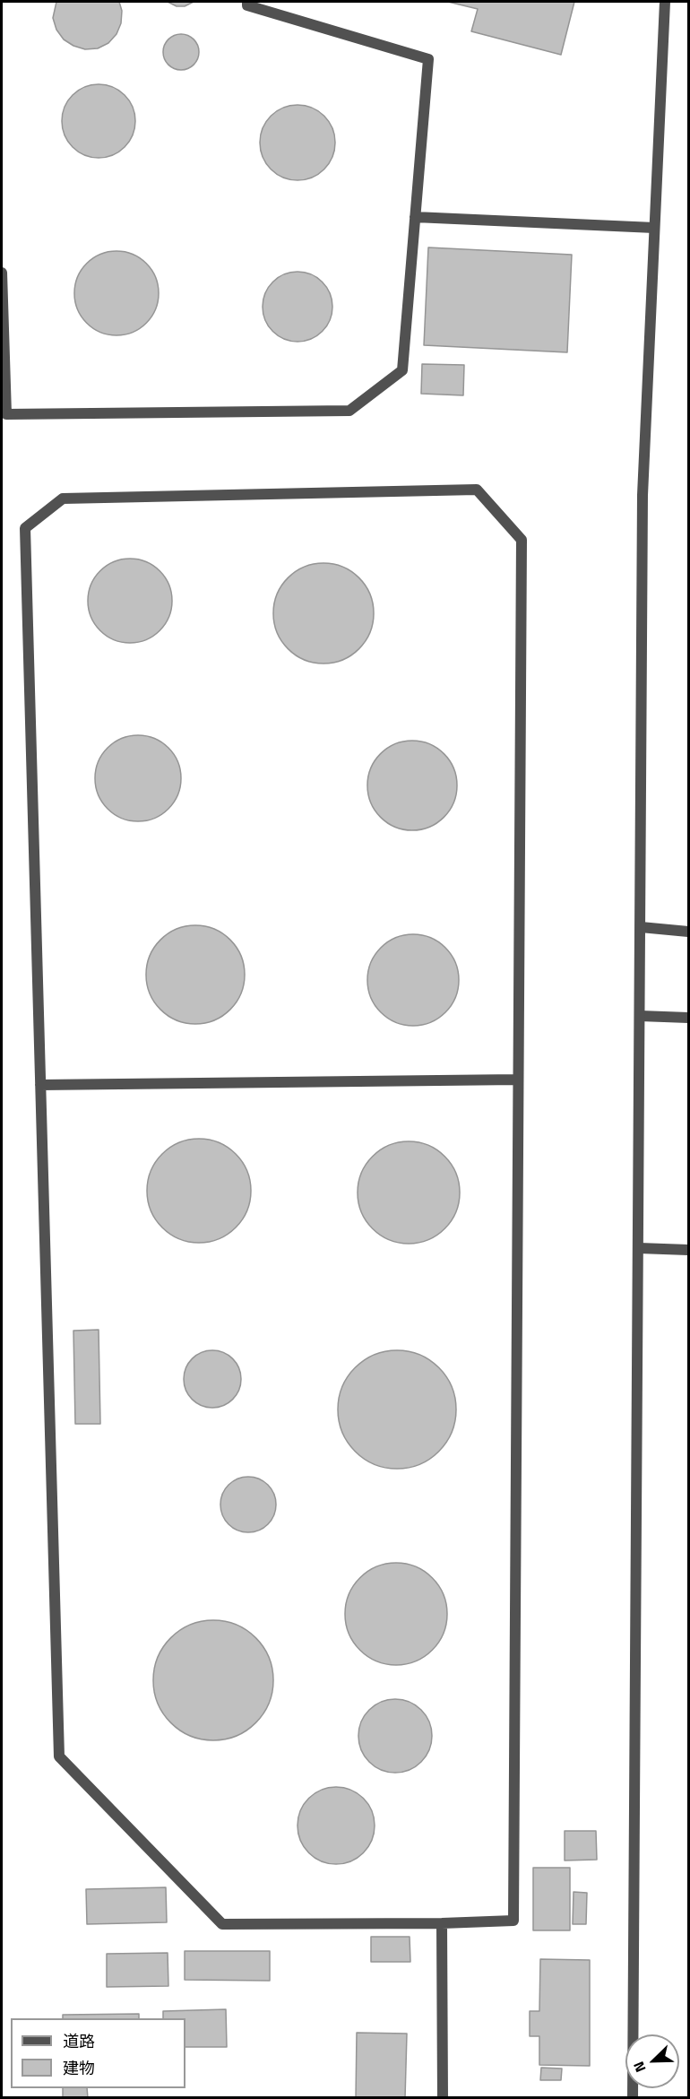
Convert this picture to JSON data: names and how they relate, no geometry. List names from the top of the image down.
{
  "legend": ["道路", "建物"],
  "north": "bottom left"
}
